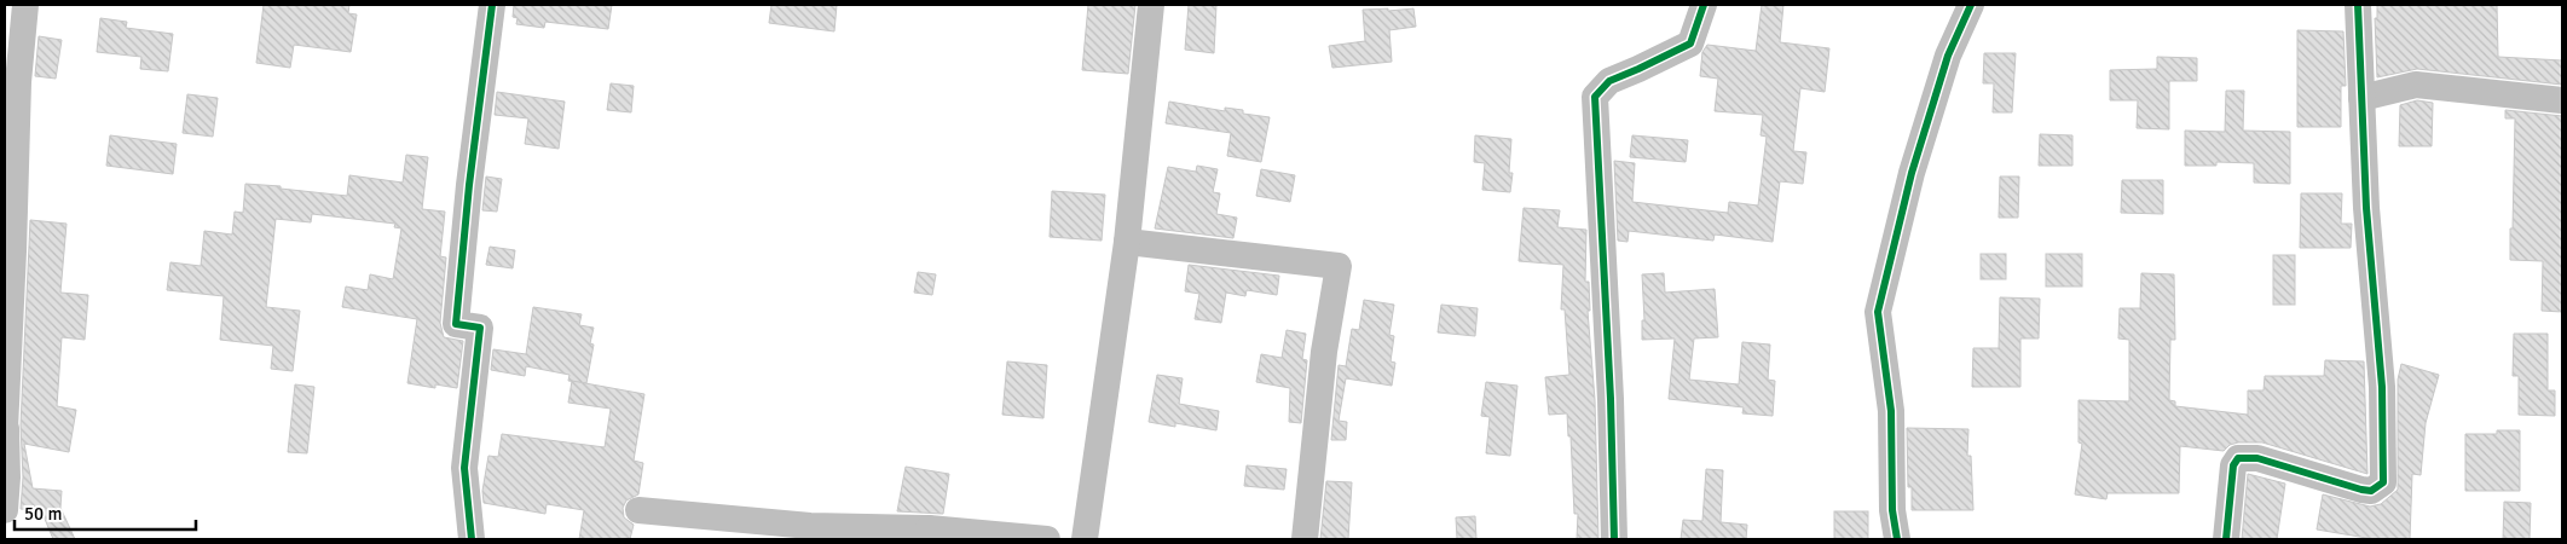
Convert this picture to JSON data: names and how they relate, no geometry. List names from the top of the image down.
{
  "scale_bar": "50 m"
}
